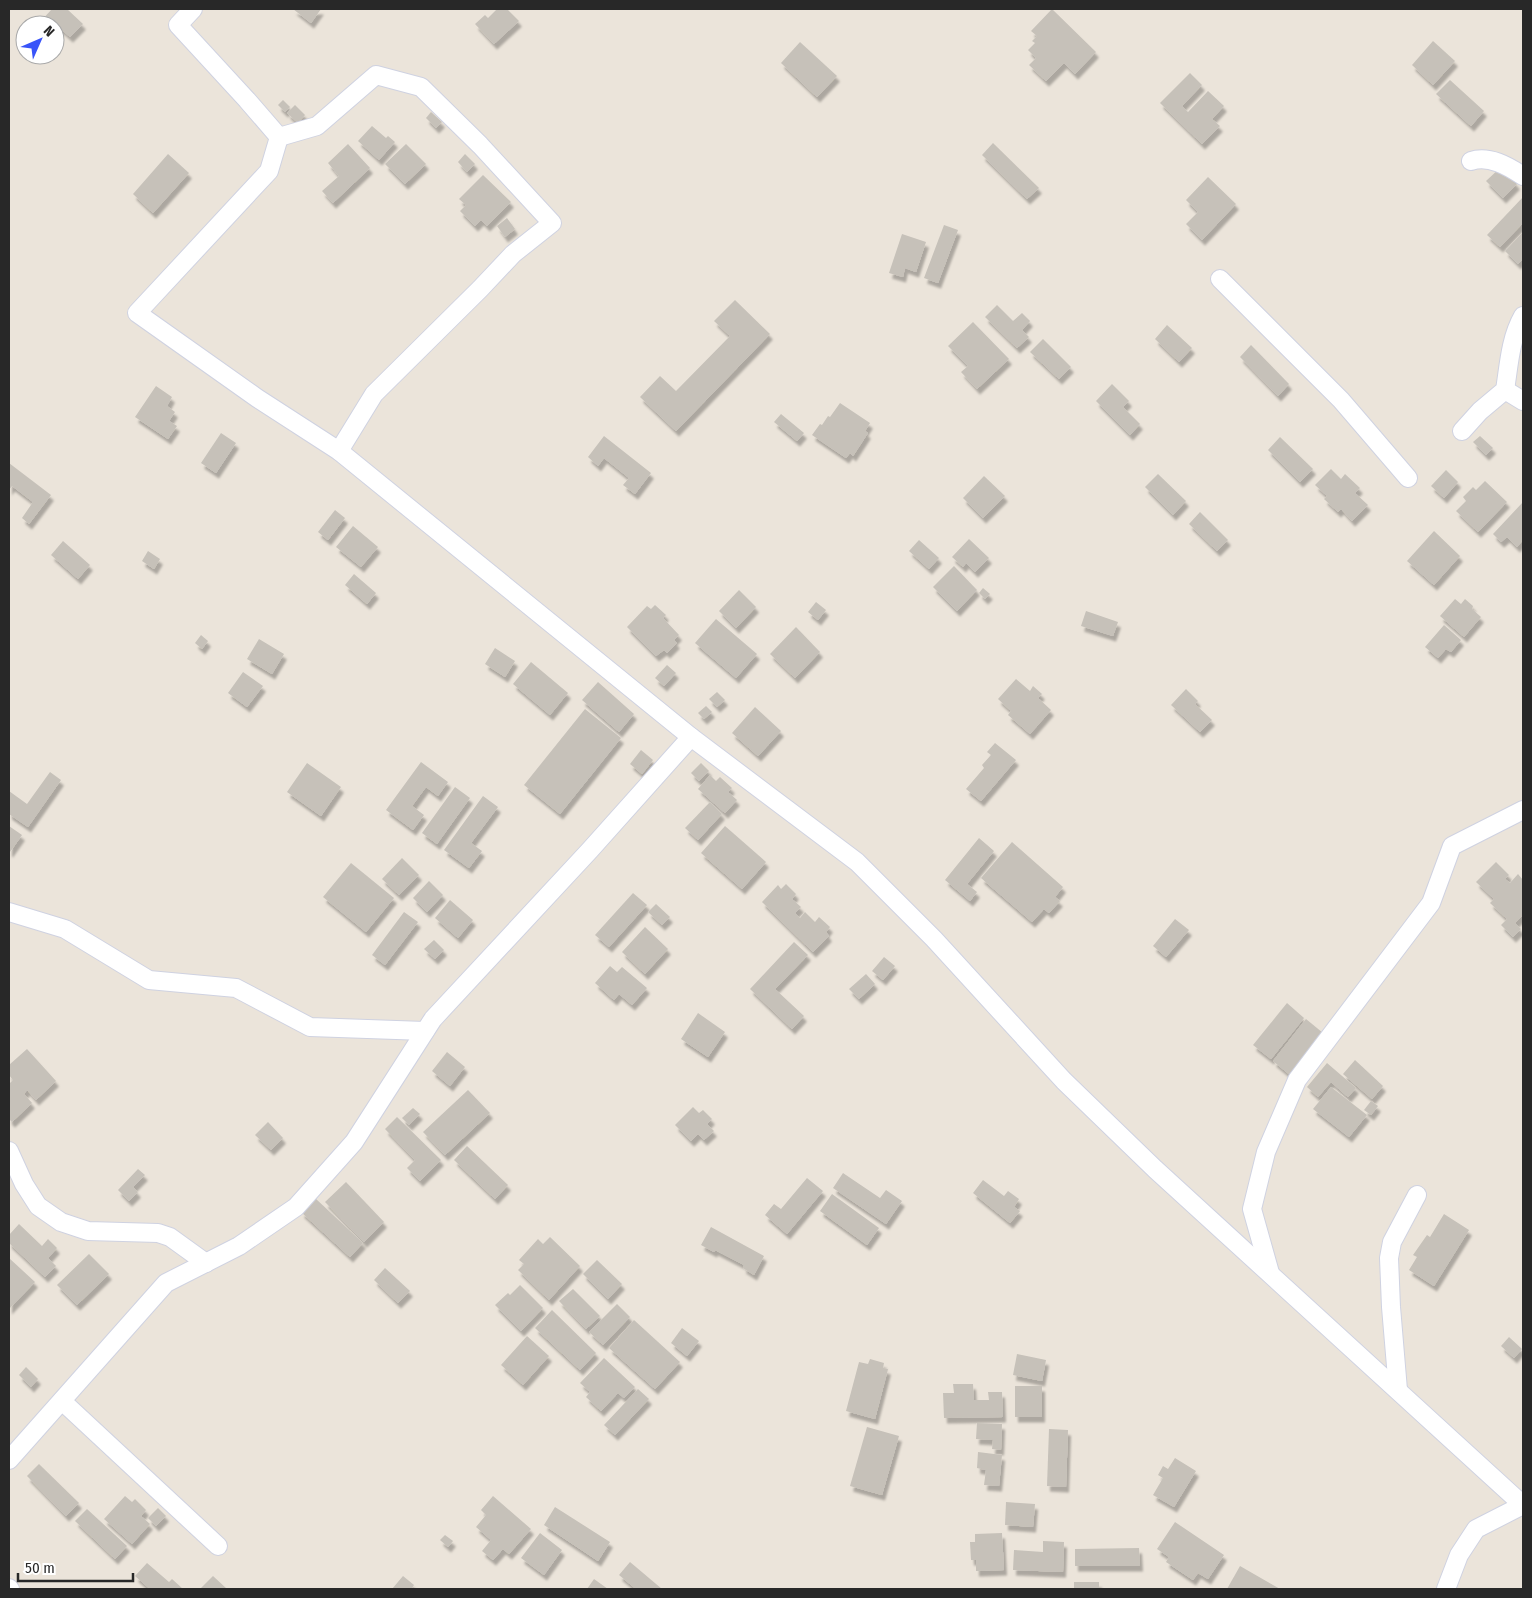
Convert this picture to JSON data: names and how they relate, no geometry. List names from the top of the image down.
{
  "scale_bar": "50 m",
  "north": "top right"
}
